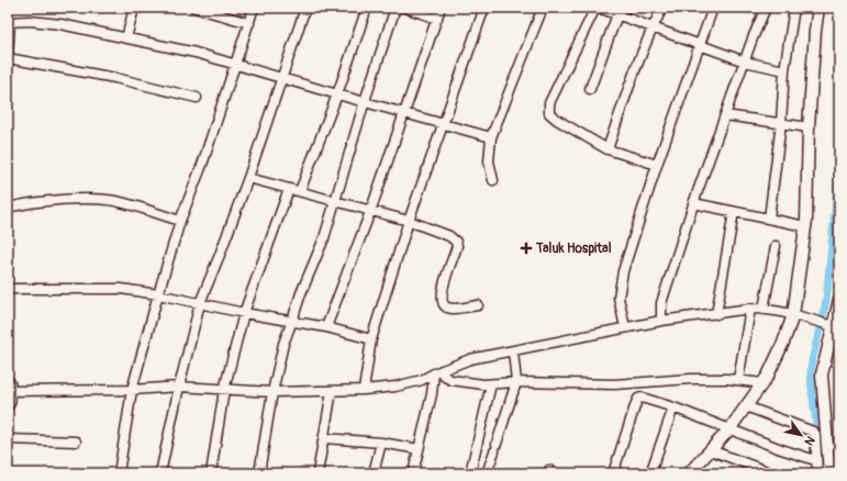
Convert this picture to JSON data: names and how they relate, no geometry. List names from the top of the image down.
{
  "places": {
    "health": ["Taluk Hospital"]
  },
  "north": "bottom right"
}
